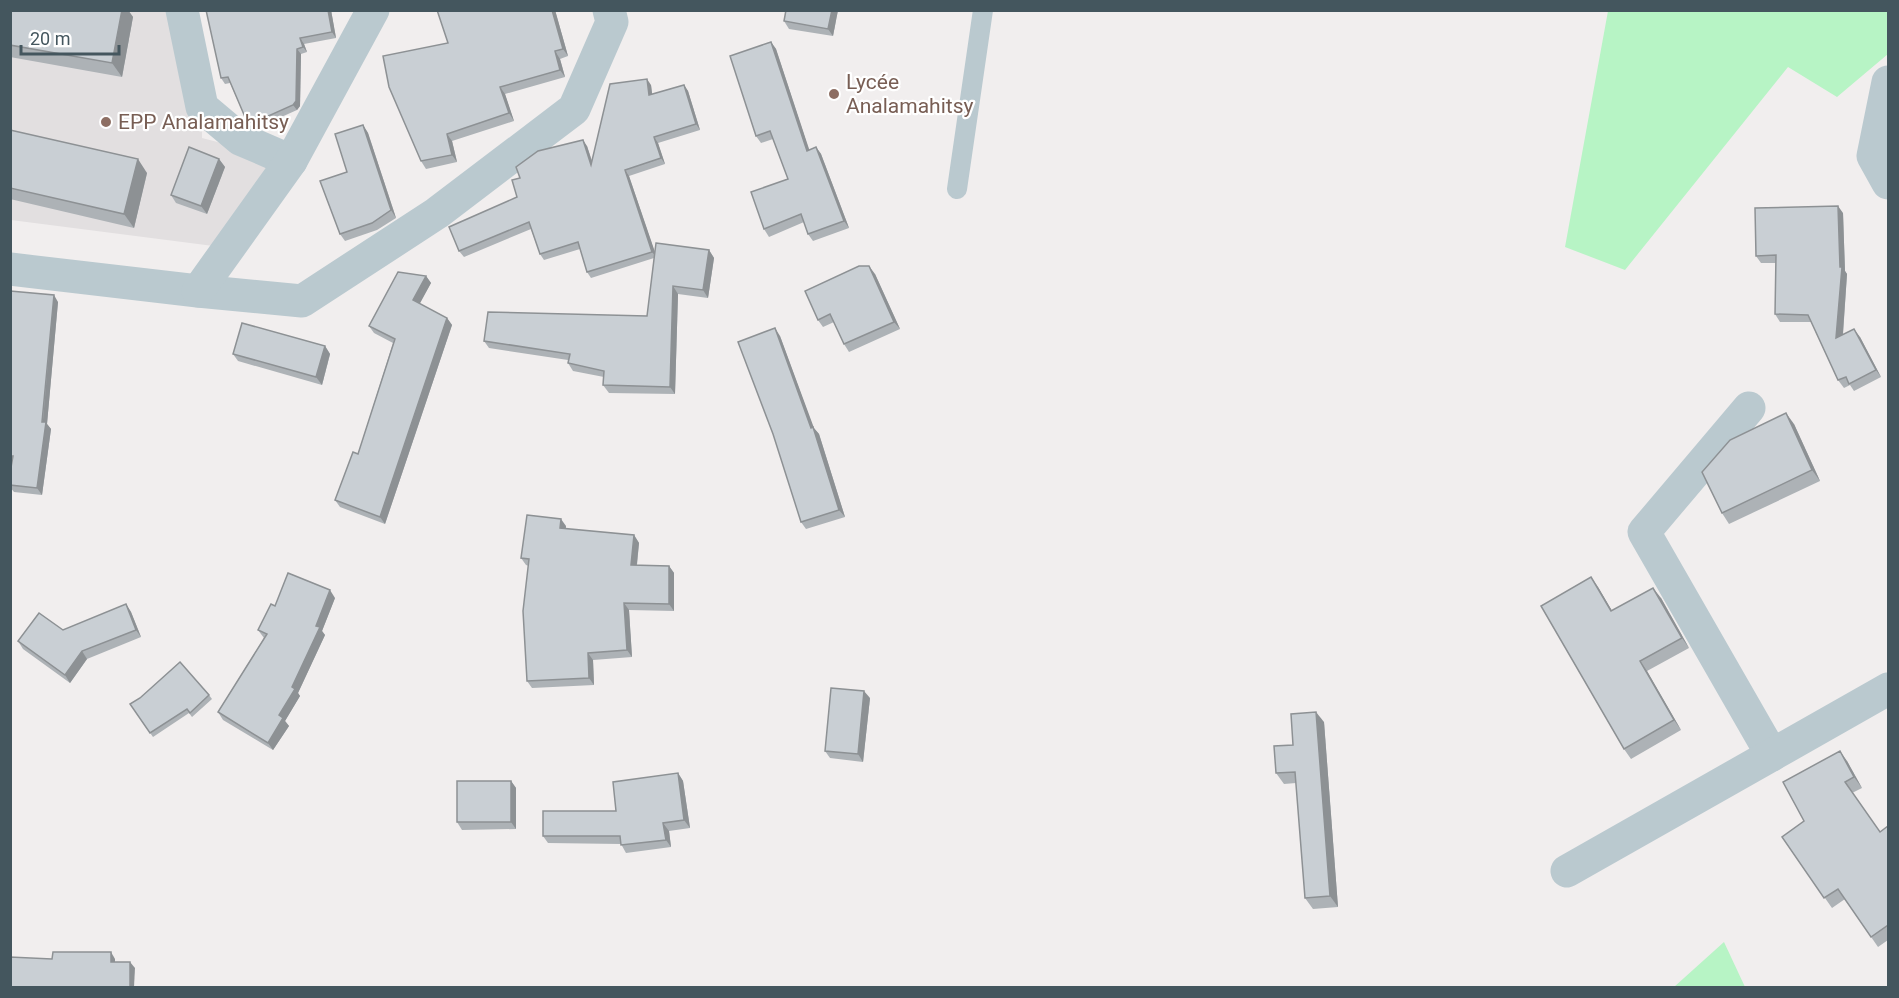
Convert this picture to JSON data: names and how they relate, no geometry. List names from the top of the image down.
{
  "places": ["Lycée Analamahitsy", "EPP Analamahitsy"],
  "scale_bar": "20 m"
}
